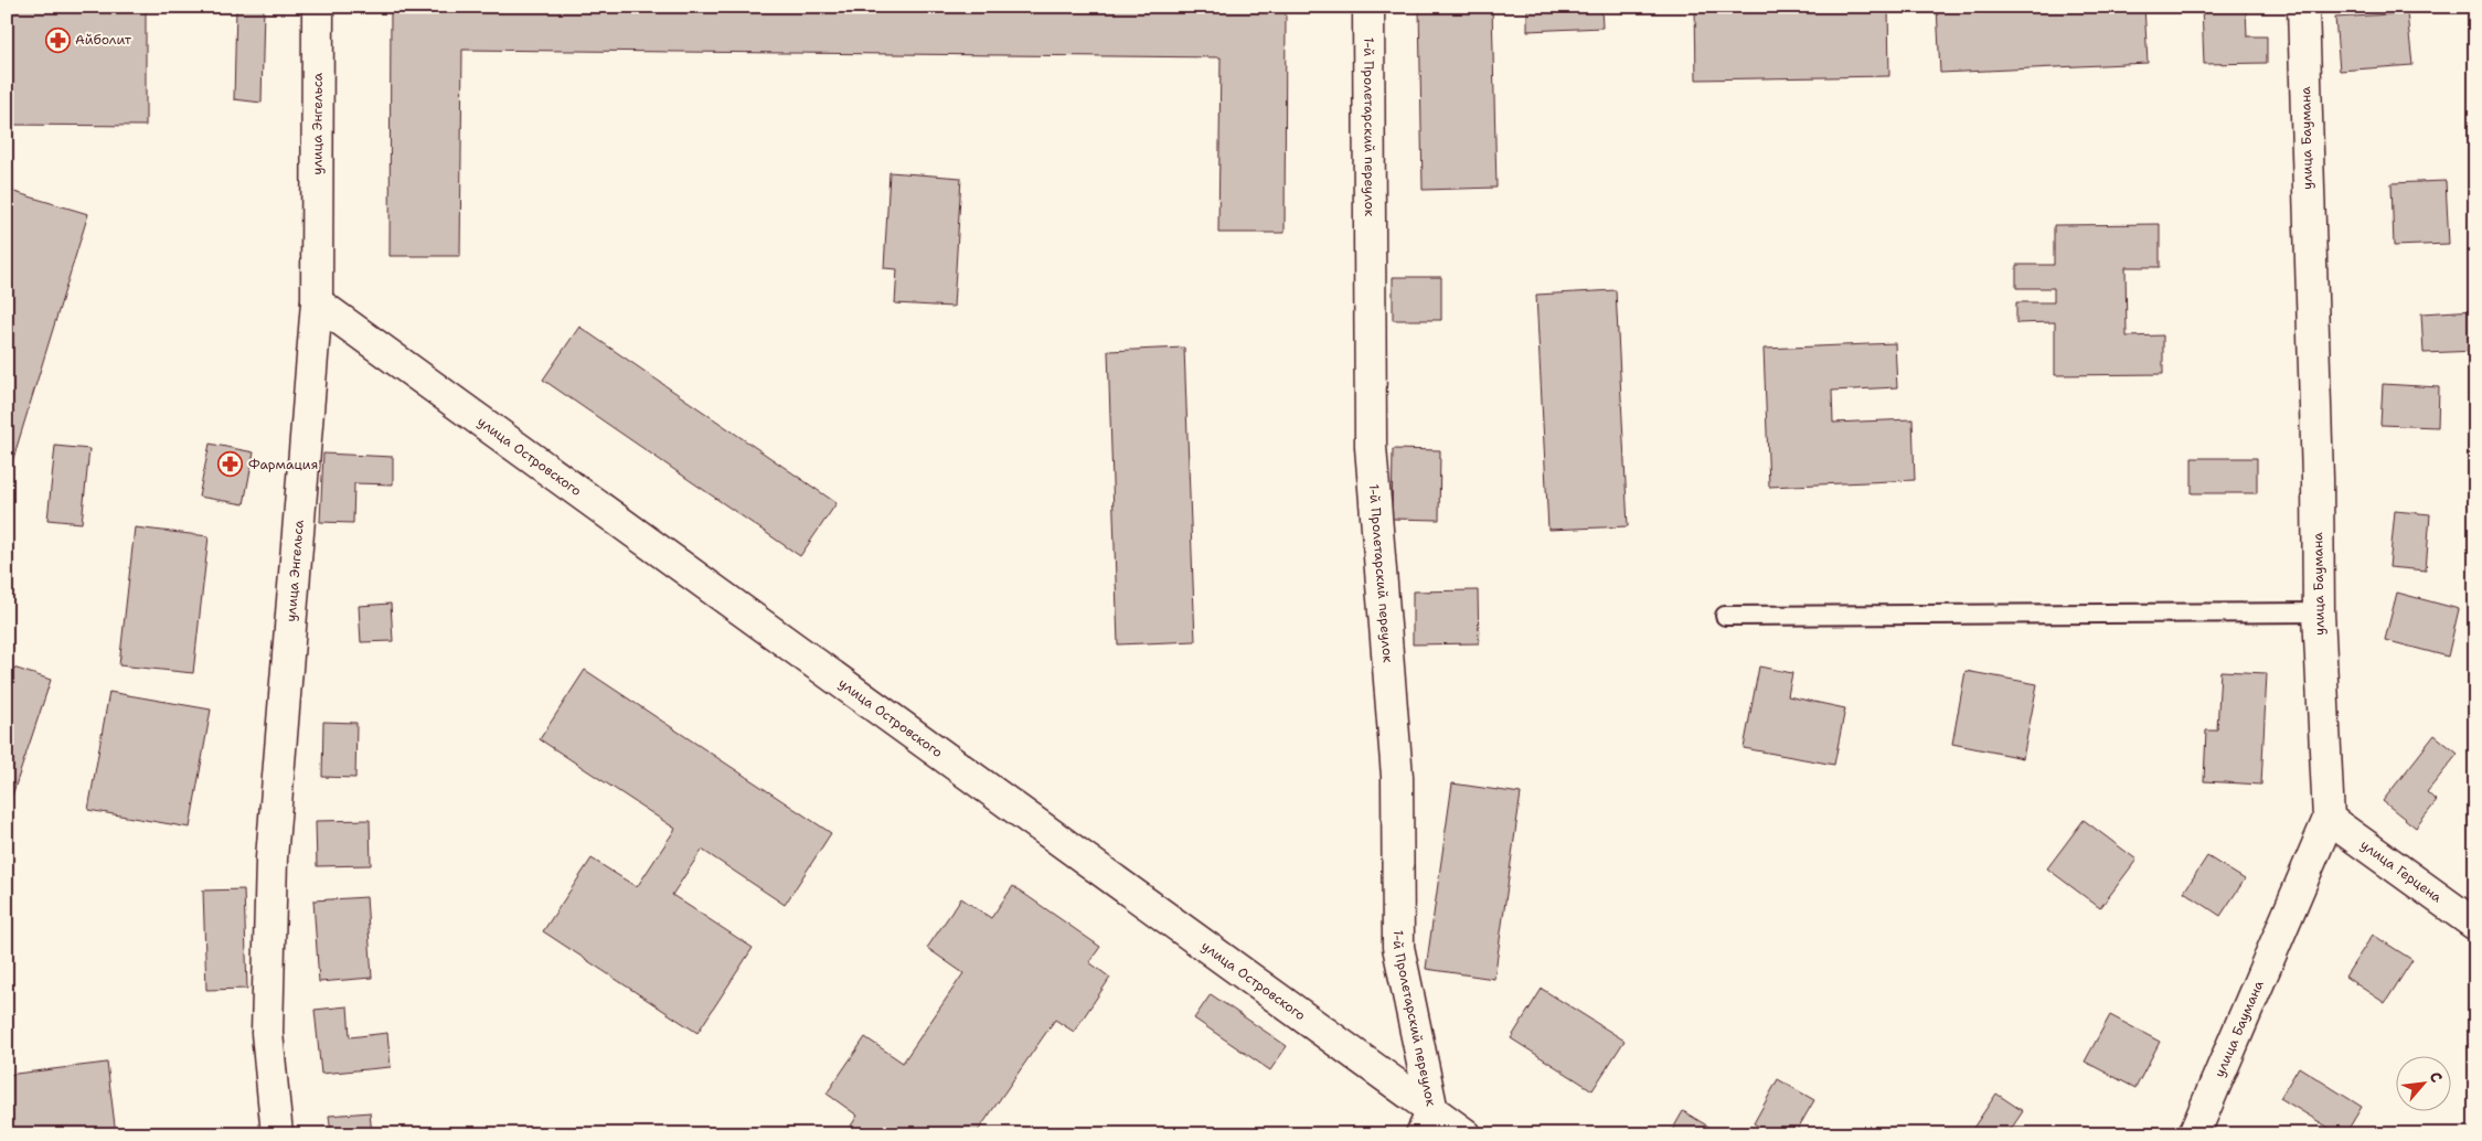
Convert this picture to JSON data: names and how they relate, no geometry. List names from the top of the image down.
{
  "streets": {
    "street": [
      "улица Энгельса",
      "1-й Пролетарский переулок",
      "улица Баумана",
      "улица Островского",
      "улица Герцена"
    ]
  },
  "crossings": [
    ["улица Энгельса", "улица Островского"],
    ["1-й Пролетарский переулок", "улица Островского"],
    ["улица Баумана", "улица Герцена"]
  ],
  "places": {
    "pharmacy": ["Айболит", "Фармация"]
  },
  "north": "top right"
}
